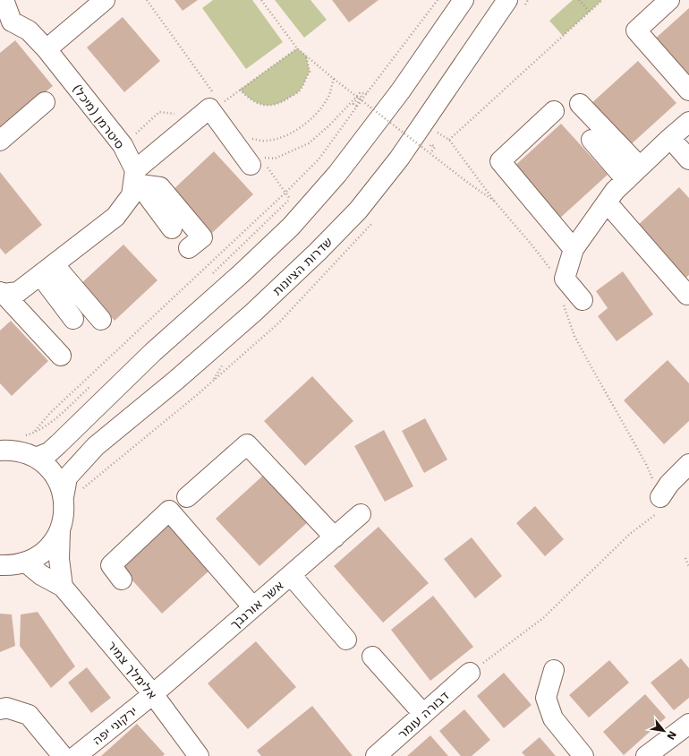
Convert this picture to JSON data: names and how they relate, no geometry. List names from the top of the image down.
{
  "streets": {
    "street": [
      "סיטרמן (מיכל)",
      "שדרות הציונות",
      "אשר אורנבך",
      "אלימלך צמיר",
      "דבורה עומר",
      "ירקוני יפה"
    ]
  },
  "crossings": [
    ["אשר אורנבך", "אלימלך צמיר"],
    ["אשר אורנבך", "ירקוני יפה"],
    ["אלימלך צמיר", "ירקוני יפה"]
  ],
  "north": "bottom right"
}
